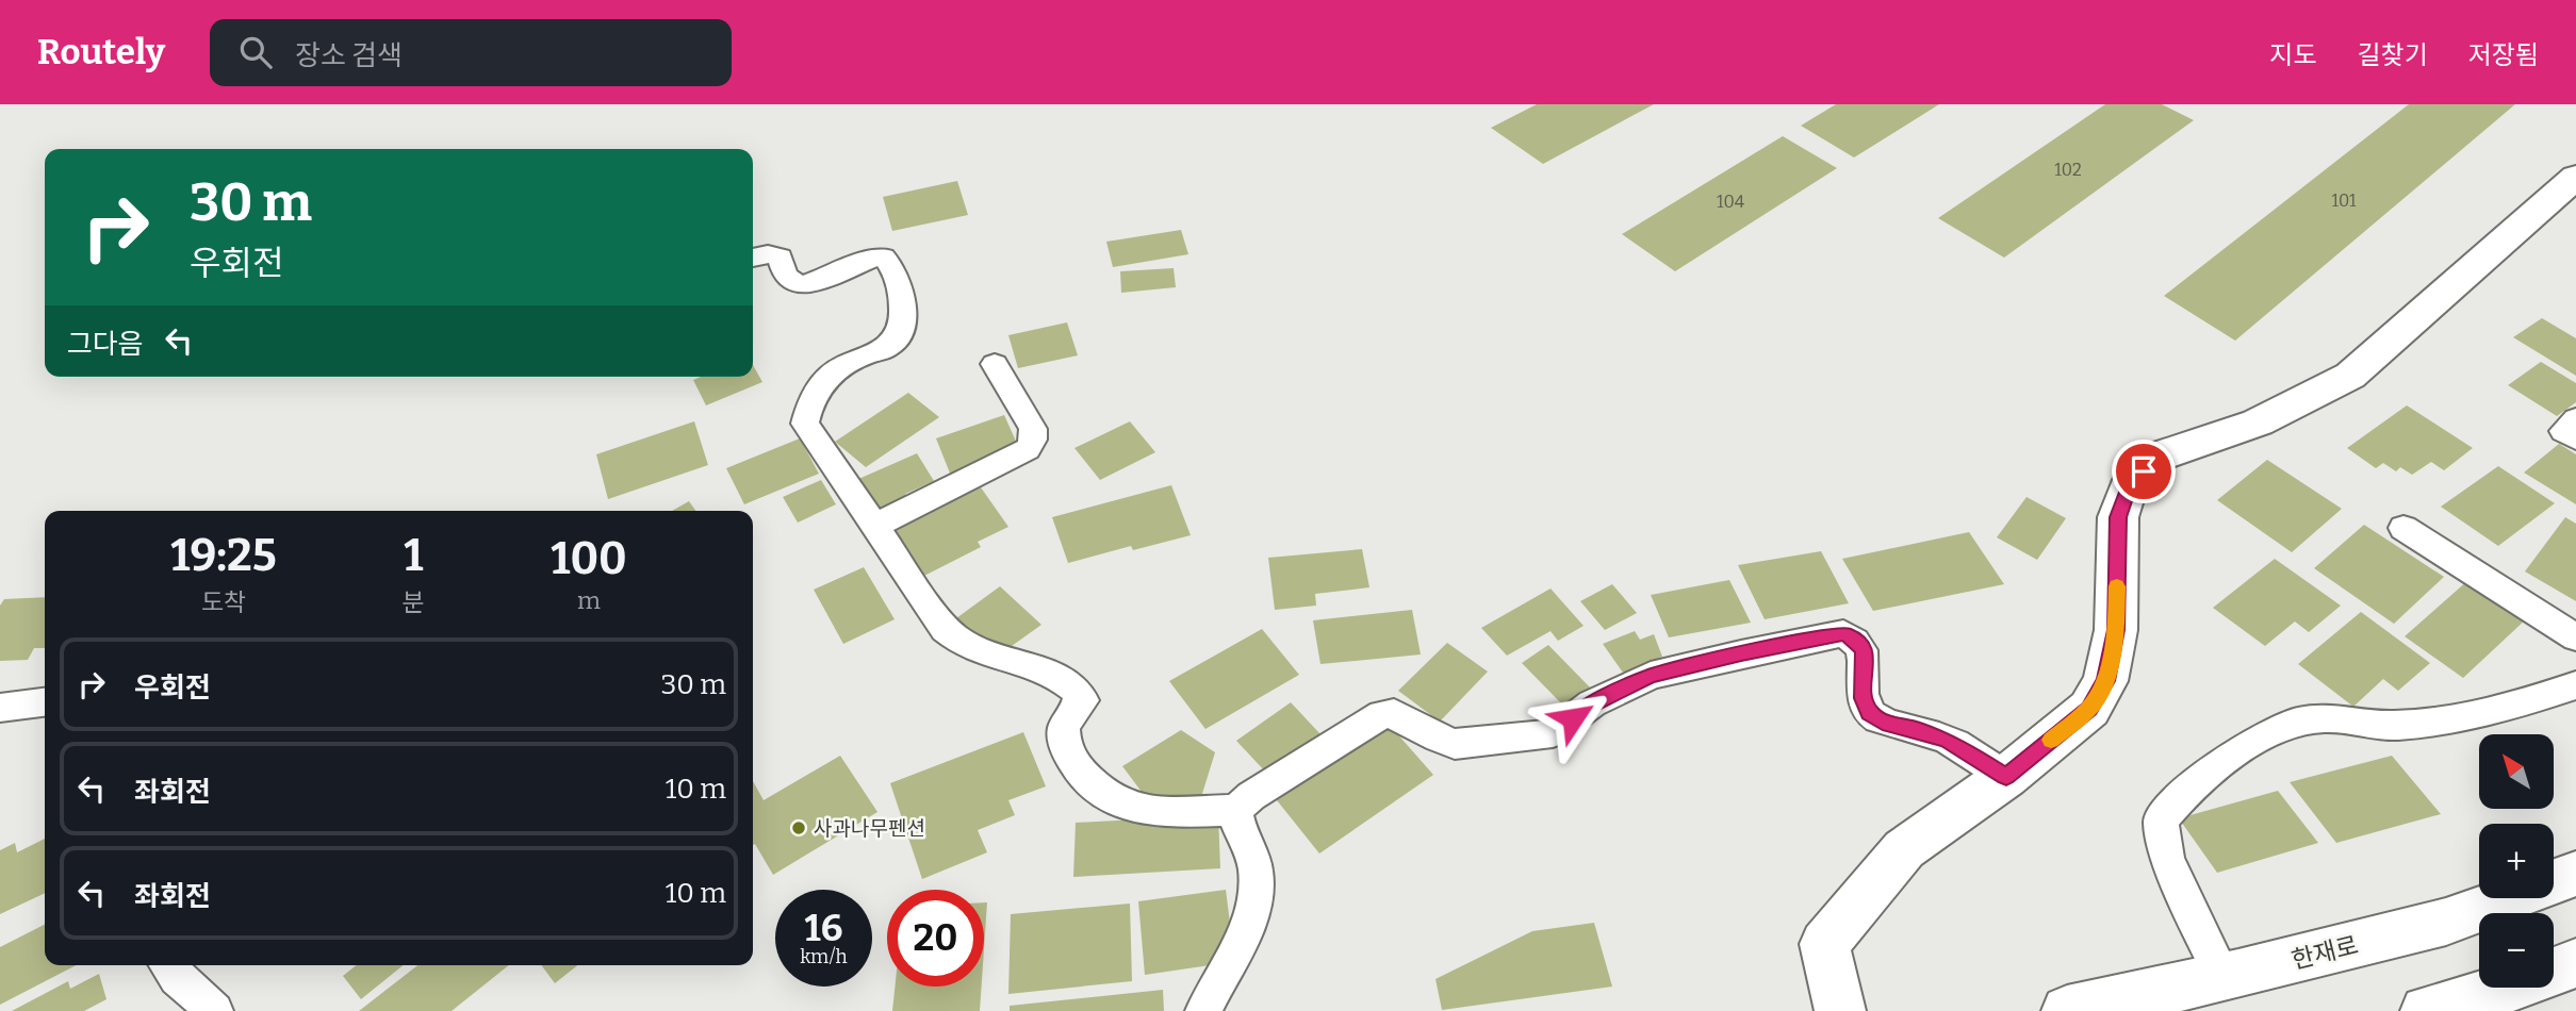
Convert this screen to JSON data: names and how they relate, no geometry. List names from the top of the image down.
{
  "streets": {
    "street": ["한재로"]
  },
  "places": ["사과나무펜션"],
  "house_numbers": ["102", "101", "104"],
  "north": "top left",
  "page": {
    "header": "Routely",
    "search": "장소 검색",
    "nav": ["지도", "길찾기", "저장됨"],
    "turn": ["30 m", "우회전"],
    "then": "그다음",
    "eta": [
      "19:25",
      "도착",
      "1",
      "분",
      "100",
      "m"
    ],
    "list": [
      {
        "name": "우회전",
        "value": "30 m"
      },
      {
        "name": "좌회전",
        "value": "10 m"
      },
      {
        "name": "좌회전",
        "value": "10 m"
      }
    ],
    "map_buttons": ["+", "−"],
    "speed": "16 km/h",
    "limit": "20"
  }
}
